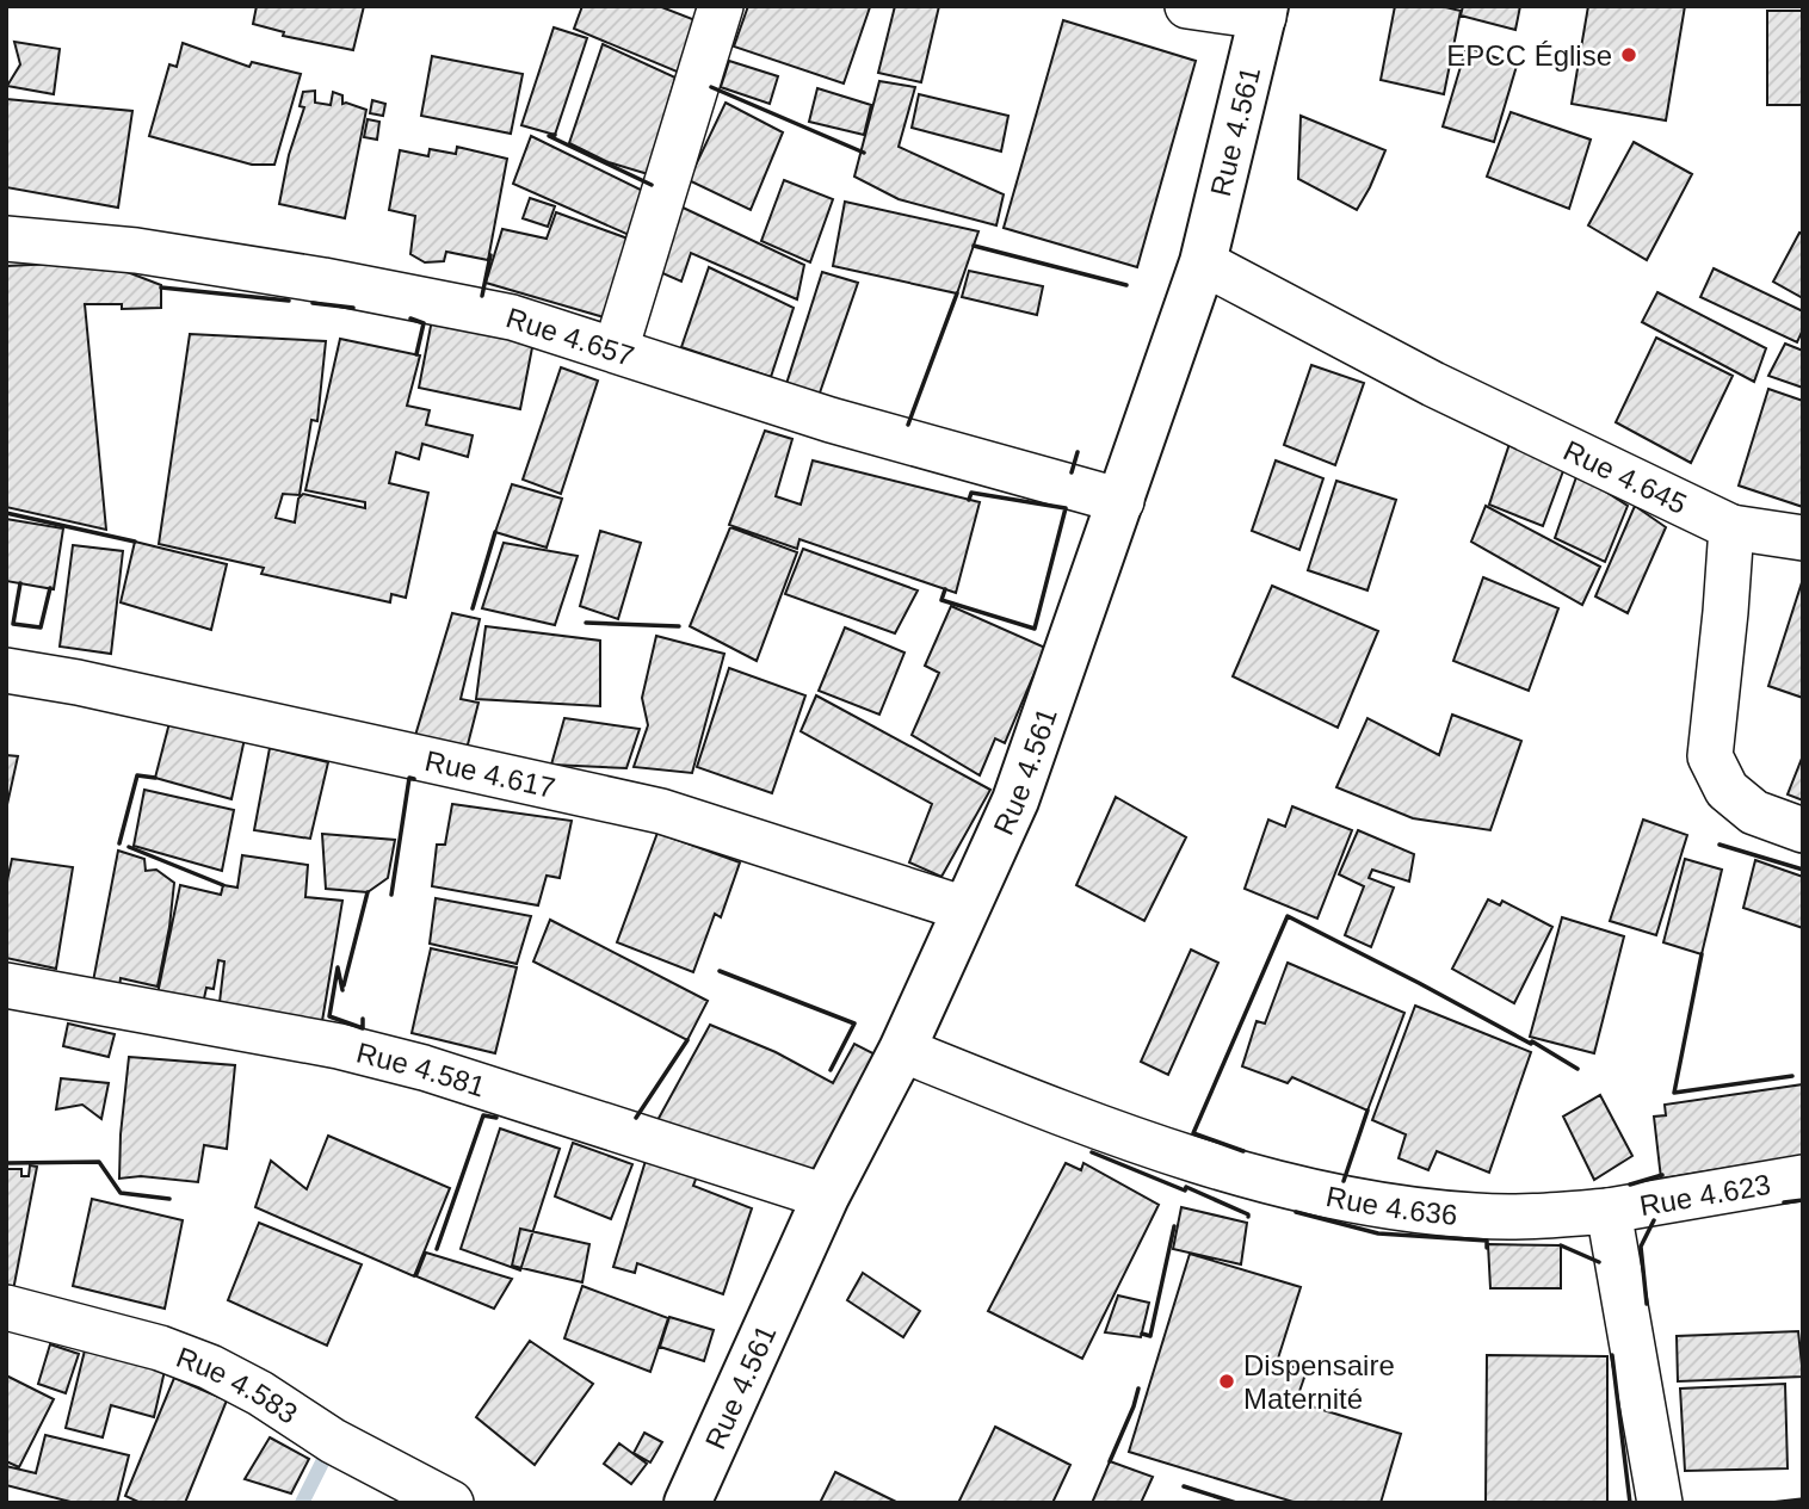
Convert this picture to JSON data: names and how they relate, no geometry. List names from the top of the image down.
{
  "streets": {
    "main road": ["Rue 4.561"],
    "street": [
      "Rue 4.657",
      "Rue 4.645",
      "Rue 4.617",
      "Rue 4.581",
      "Rue 4.623",
      "Rue 4.636",
      "Rue 4.583"
    ]
  },
  "crossings": [
    ["Rue 4.561", "Rue 4.657"],
    ["Rue 4.561", "Rue 4.645"],
    ["Rue 4.561", "Rue 4.617"],
    ["Rue 4.561", "Rue 4.581"],
    ["Rue 4.561", "Rue 4.636"],
    ["Rue 4.623", "Rue 4.636"]
  ],
  "places": ["EPCC Église", "Dispensaire Maternité"]
}
